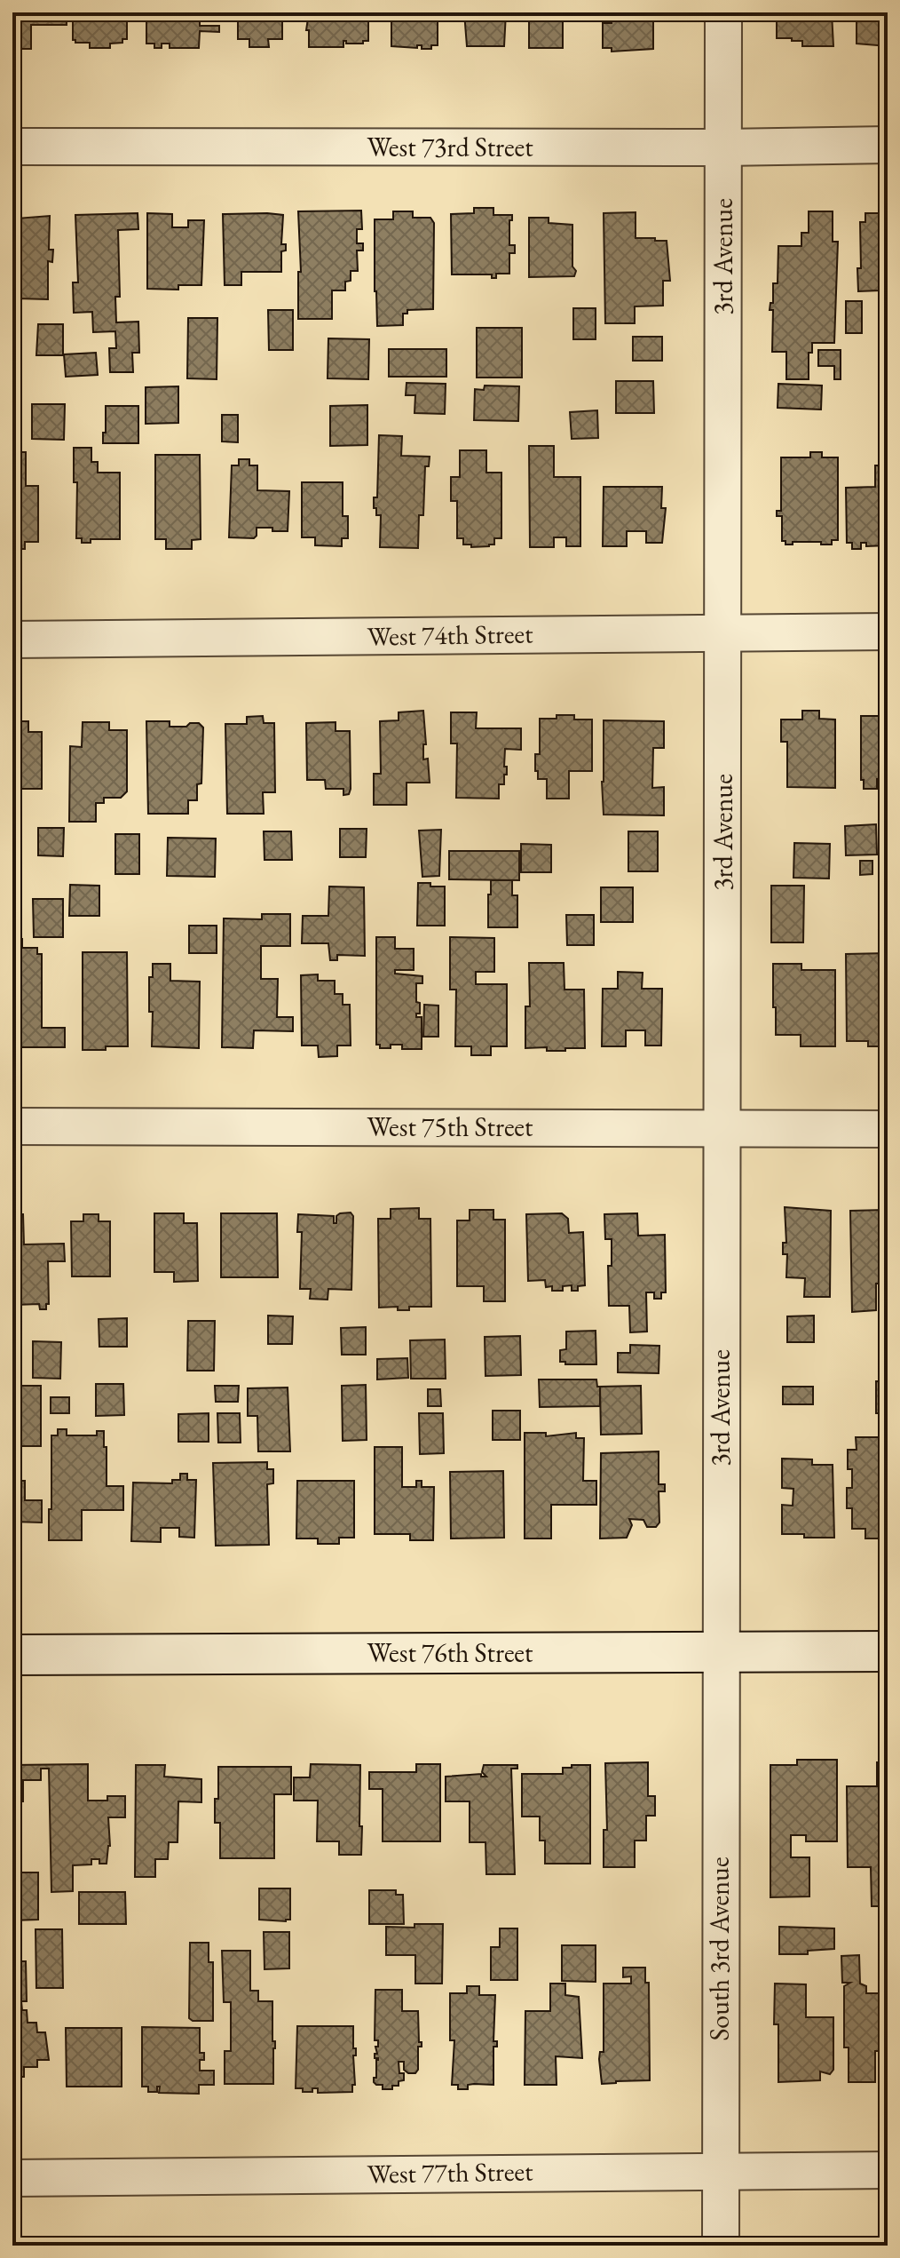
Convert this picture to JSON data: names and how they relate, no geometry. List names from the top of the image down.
{
  "streets": {
    "street": [
      "West 73rd Street",
      "3rd Avenue",
      "West 74th Street",
      "West 75th Street",
      "West 76th Street",
      "South 3rd Avenue",
      "West 77th Street"
    ]
  },
  "crossings": [
    ["West 73rd Street", "3rd Avenue"],
    ["3rd Avenue", "West 74th Street"],
    ["3rd Avenue", "West 75th Street"],
    ["3rd Avenue", "West 76th Street"],
    ["3rd Avenue", "South 3rd Avenue"],
    ["West 76th Street", "South 3rd Avenue"],
    ["South 3rd Avenue", "West 77th Street"]
  ]
}
